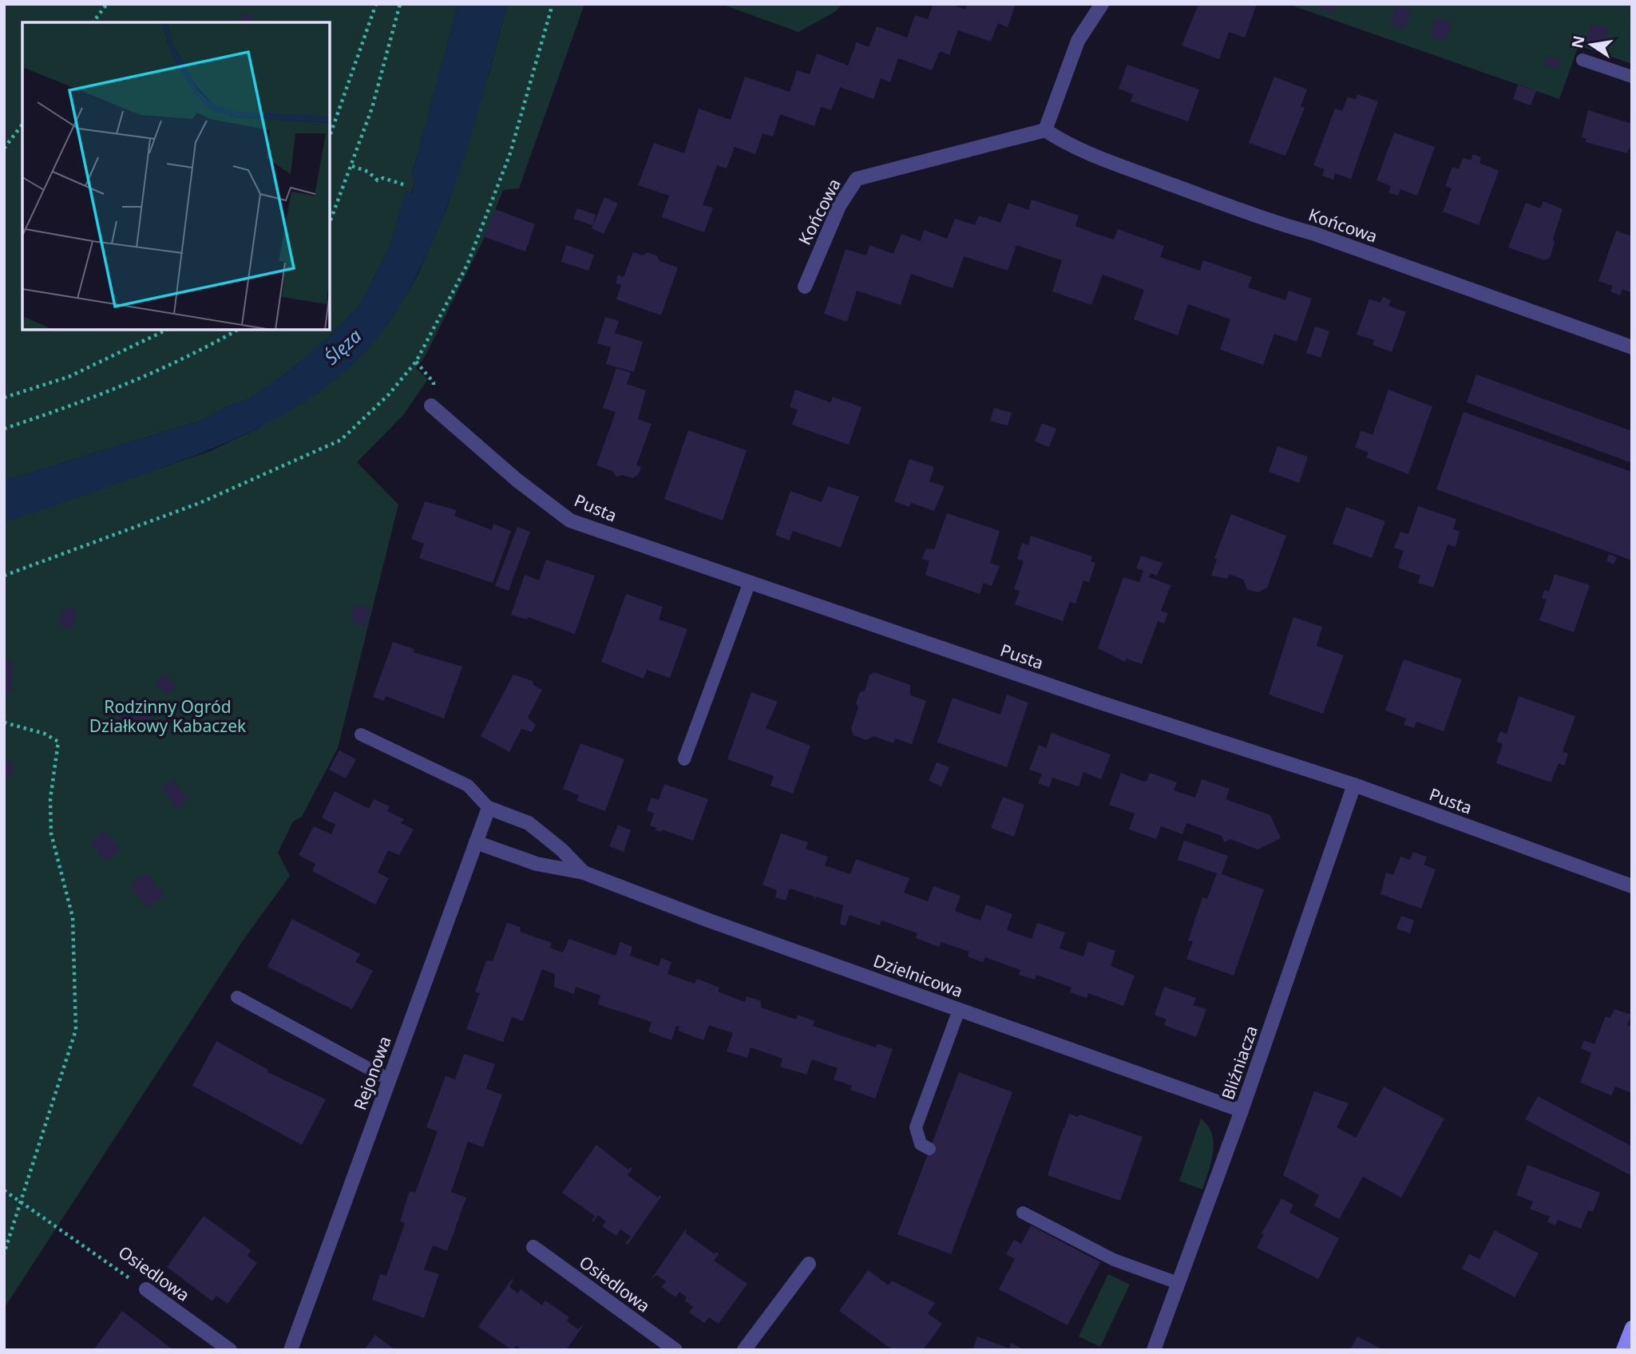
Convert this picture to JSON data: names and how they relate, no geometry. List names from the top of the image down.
{
  "streets": {
    "street": [
      "Końcowa",
      "Pusta",
      "Dzielnicowa",
      "Bliźniacza",
      "Rejonowa",
      "Osiedlowa"
    ]
  },
  "crossings": [
    ["Pusta", "Bliźniacza"],
    ["Dzielnicowa", "Bliźniacza"],
    ["Dzielnicowa", "Rejonowa"]
  ],
  "water": ["Ślęza"],
  "parks": ["Rodzinny Ogród Działkowy Kabaczek"],
  "north": "left"
}
